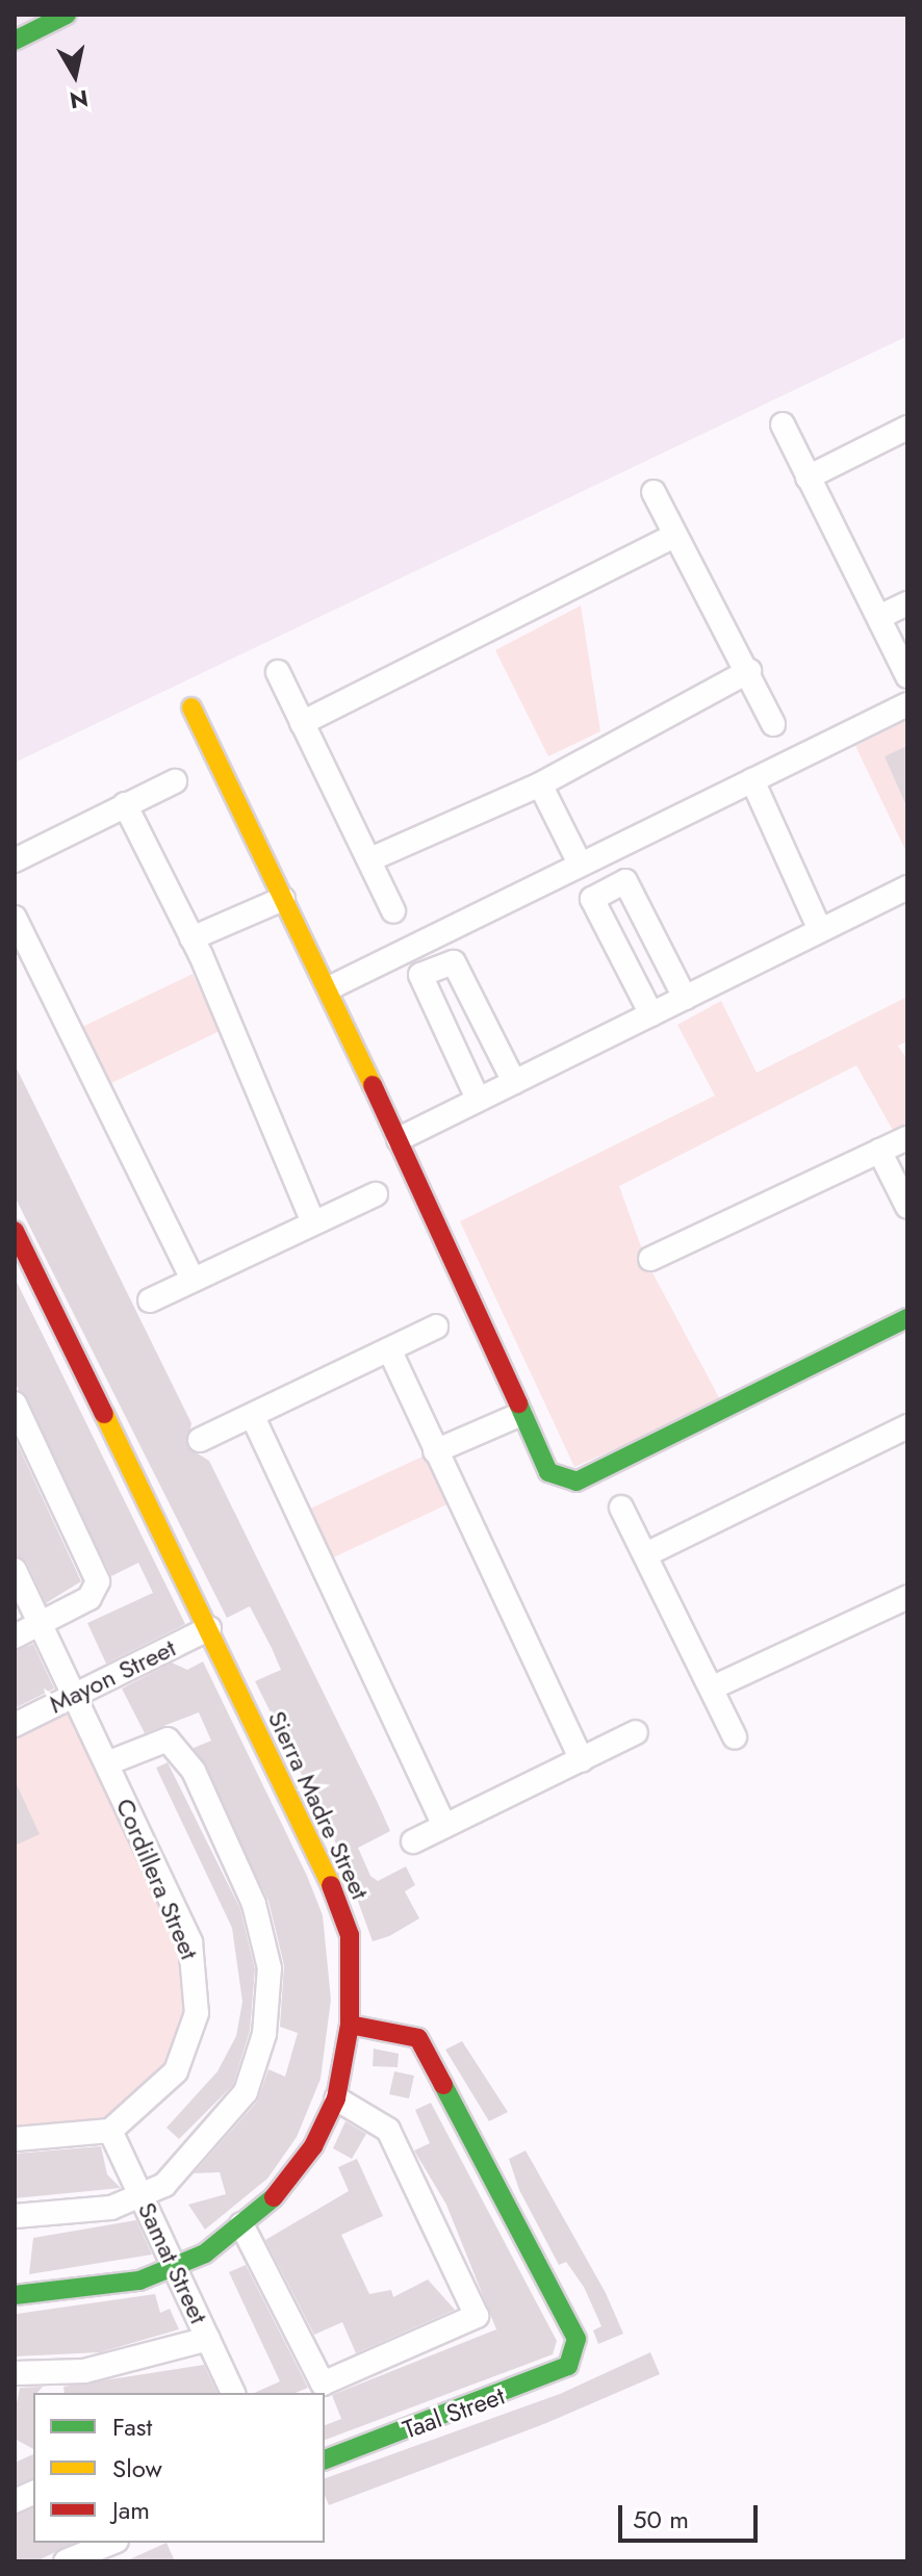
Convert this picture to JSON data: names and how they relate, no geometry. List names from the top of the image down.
{
  "streets": {
    "street": [
      "Mayon Street",
      "Sierra Madre Street",
      "Cordillera Street",
      "Samat Street",
      "Taal Street"
    ]
  },
  "crossings": [
    ["Mayon Street", "Sierra Madre Street"],
    ["Mayon Street", "Cordillera Street"],
    ["Sierra Madre Street", "Samat Street"],
    ["Sierra Madre Street", "Taal Street"],
    ["Cordillera Street", "Samat Street"]
  ],
  "legend": ["Fast", "Slow", "Jam"],
  "scale_bar": "50 m",
  "north": "bottom"
}
